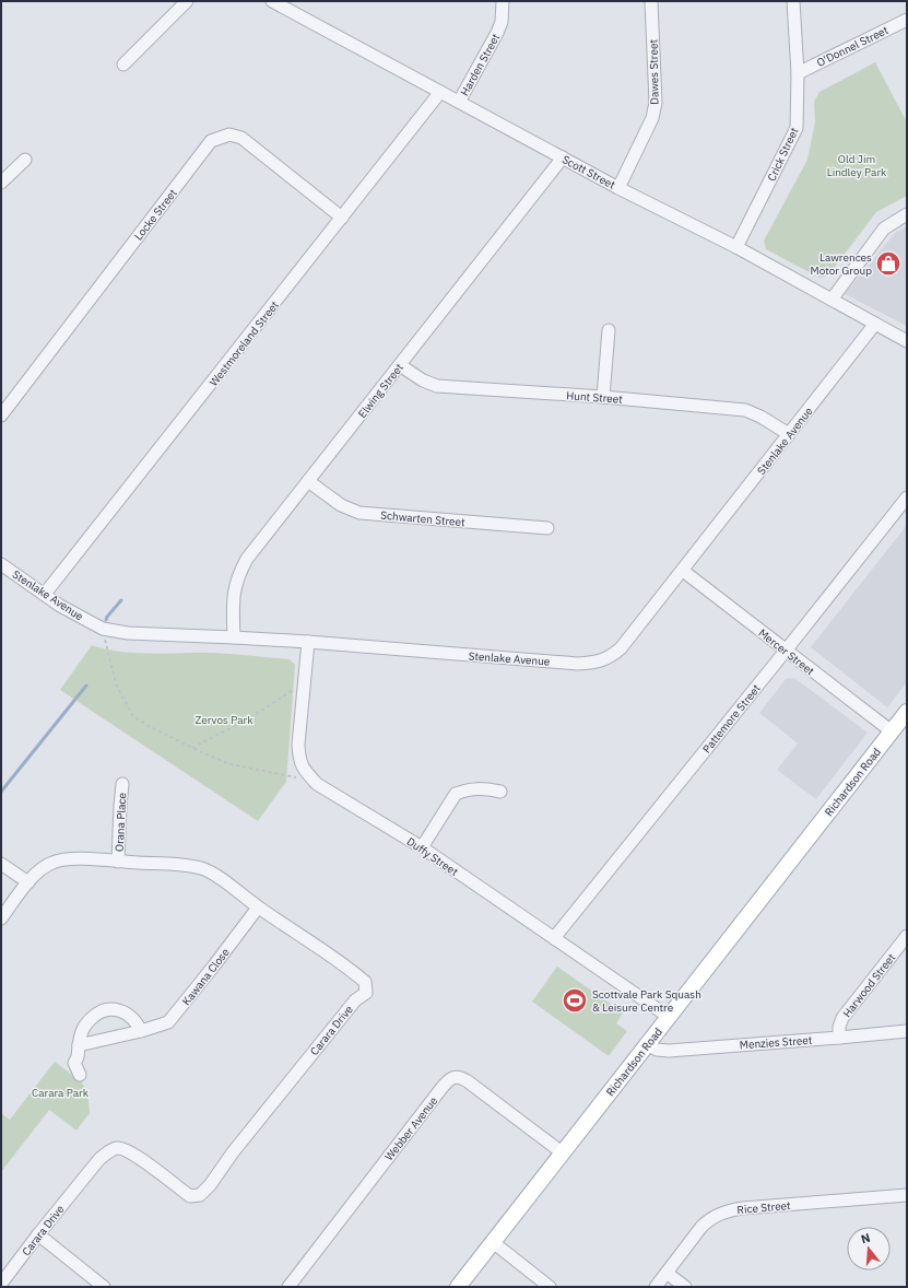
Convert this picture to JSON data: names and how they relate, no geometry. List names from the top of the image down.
{
  "streets": {
    "main road": ["Richardson Road"],
    "street": [
      "O'Donnel Street",
      "Harden Street",
      "Dawes Street",
      "Crick Street",
      "Scott Street",
      "Locke Street",
      "Westmoreland Street",
      "Elwing Street",
      "Hunt Street",
      "Stenlake Avenue",
      "Schwarten Street",
      "Mercer Street",
      "Pattemore Street",
      "Orana Place",
      "Duffy Street",
      "Kawana Close",
      "Harwood Street",
      "Carara Drive",
      "Menzies Street",
      "Webber Avenue",
      "Rice Street"
    ]
  },
  "crossings": [
    ["O'Donnel Street", "Crick Street"],
    ["Harden Street", "Scott Street"],
    ["Dawes Street", "Scott Street"],
    ["Crick Street", "Scott Street"],
    ["Scott Street", "Westmoreland Street"],
    ["Scott Street", "Elwing Street"],
    ["Scott Street", "Stenlake Avenue"],
    ["Locke Street", "Westmoreland Street"],
    ["Westmoreland Street", "Stenlake Avenue"],
    ["Elwing Street", "Hunt Street"],
    ["Elwing Street", "Stenlake Avenue"],
    ["Elwing Street", "Schwarten Street"],
    ["Hunt Street", "Stenlake Avenue"],
    ["Stenlake Avenue", "Mercer Street"],
    ["Stenlake Avenue", "Duffy Street"],
    ["Mercer Street", "Pattemore Street"],
    ["Mercer Street", "Richardson Road"],
    ["Pattemore Street", "Duffy Street"],
    ["Richardson Road", "Duffy Street"],
    ["Richardson Road", "Menzies Street"],
    ["Richardson Road", "Webber Avenue"],
    ["Orana Place", "Carara Drive"],
    ["Kawana Close", "Carara Drive"],
    ["Harwood Street", "Menzies Street"]
  ],
  "parks": ["Old Jim Lindley Park", "Zervos Park", "Carara Park"],
  "places": {
    "shop": ["Lawrences Motor Group"],
    "sports": ["Scottvale Park Squash & Leisure Centre"]
  },
  "north": "top"
}
